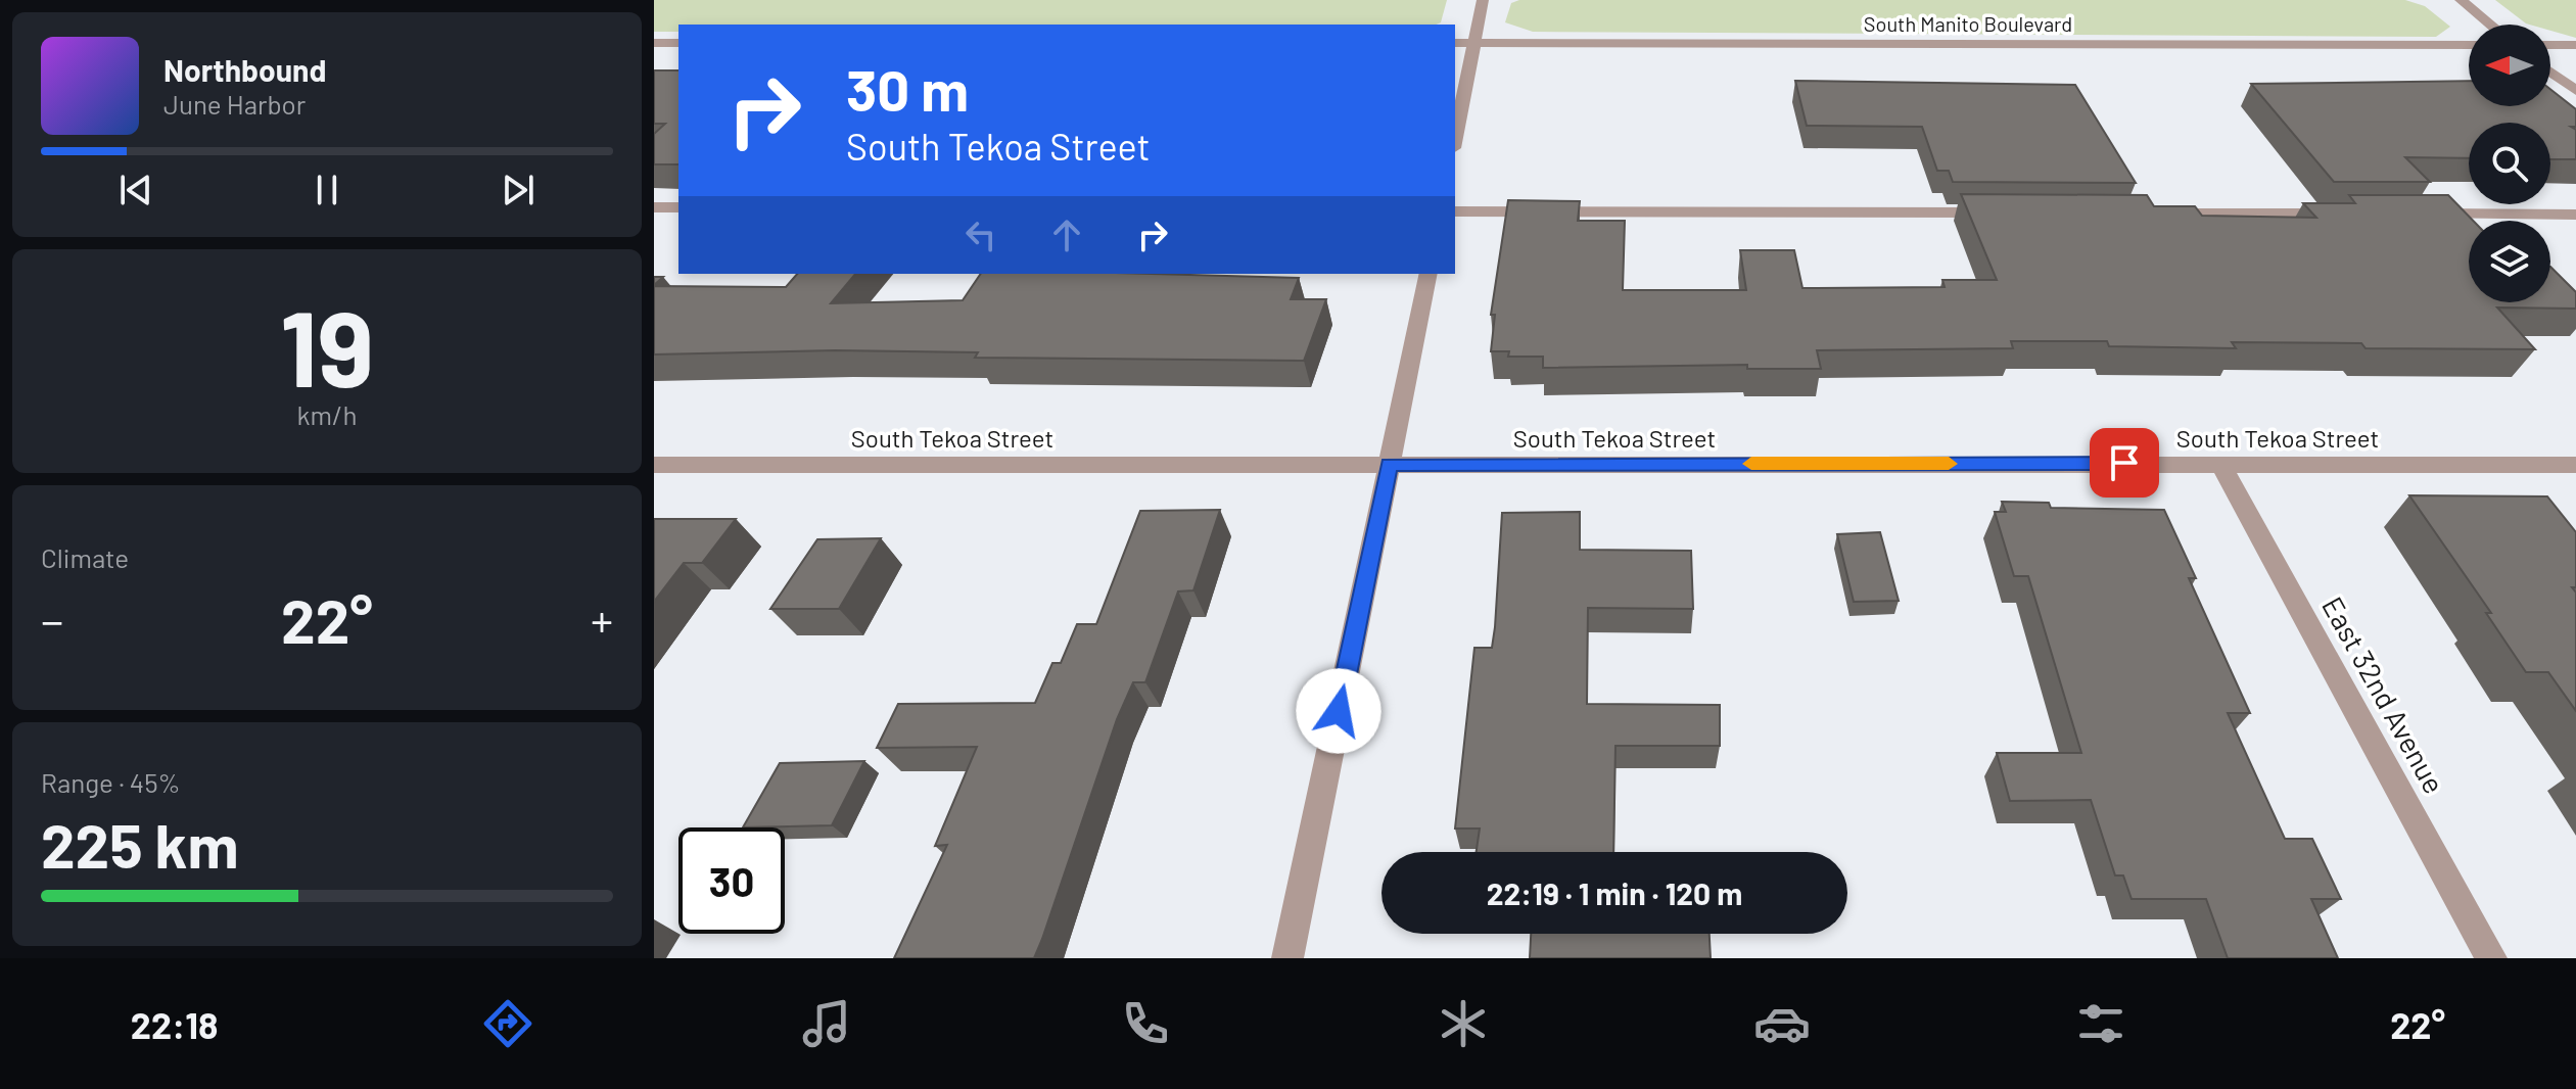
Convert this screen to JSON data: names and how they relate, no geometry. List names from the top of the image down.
{
  "streets": {
    "street": ["South Manito Boulevard", "South Tekoa Street", "East 32nd Avenue"]
  },
  "crossings": [
    ["South Tekoa Street", "East 32nd Avenue"]
  ],
  "north": "left",
  "page": {
    "turn": ["30 m", "South Tekoa Street"],
    "song": ["Northbound", "June Harbor"],
    "tile": [
      ["19", "km/h"],
      "Climate",
      ["Range · 45%", "225 km"]
    ],
    "heat": ["−", "22°", "+"],
    "limit": "30",
    "trip": "22:19 · 1 min · 120 m",
    "tabs": ["22:18", "22°"]
  }
}
